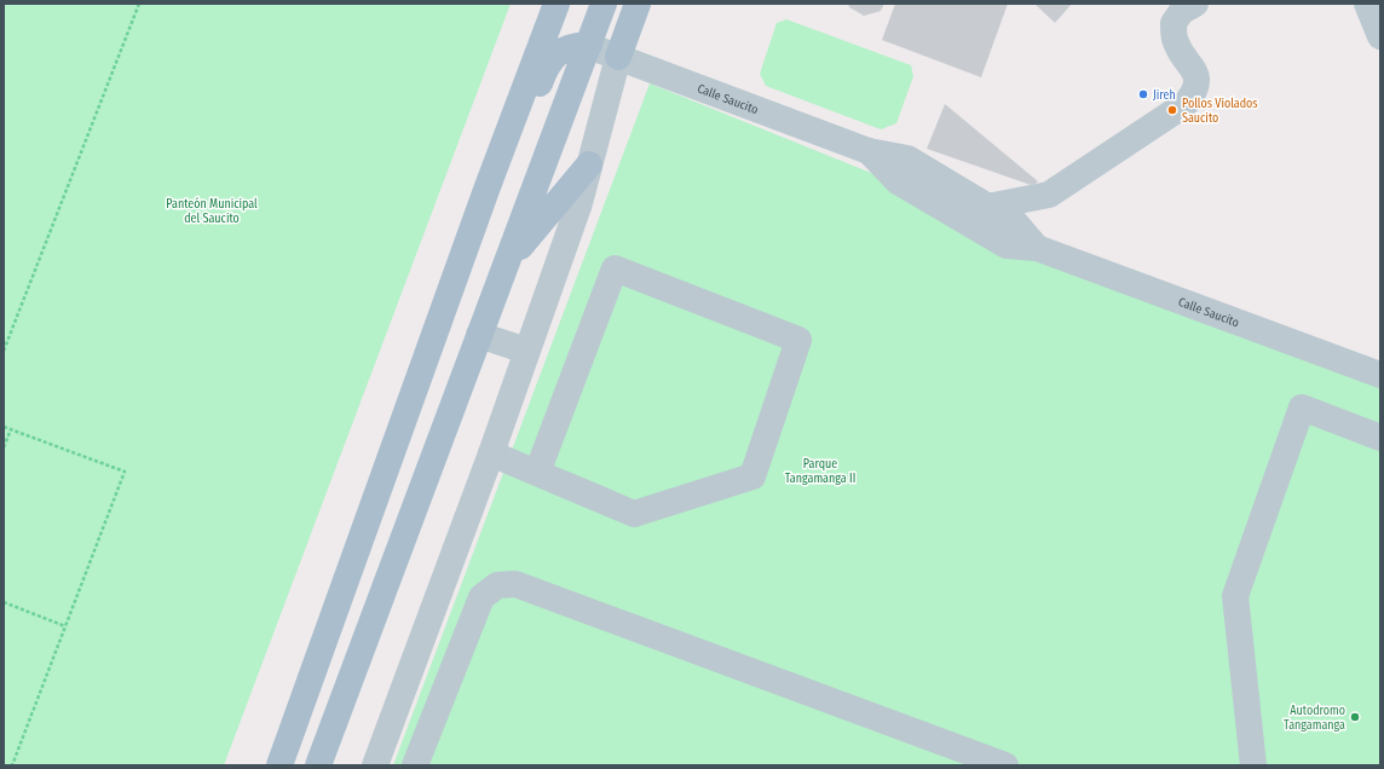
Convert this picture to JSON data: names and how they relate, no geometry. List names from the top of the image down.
{
  "streets": {
    "street": ["Calle Saucito"]
  },
  "parks": ["Panteón Municipal del Saucito", "Parque Tangamanga II"],
  "places": ["Jireh", "Pollos Violados Saucito", "Autodromo Tangamanga"]
}
